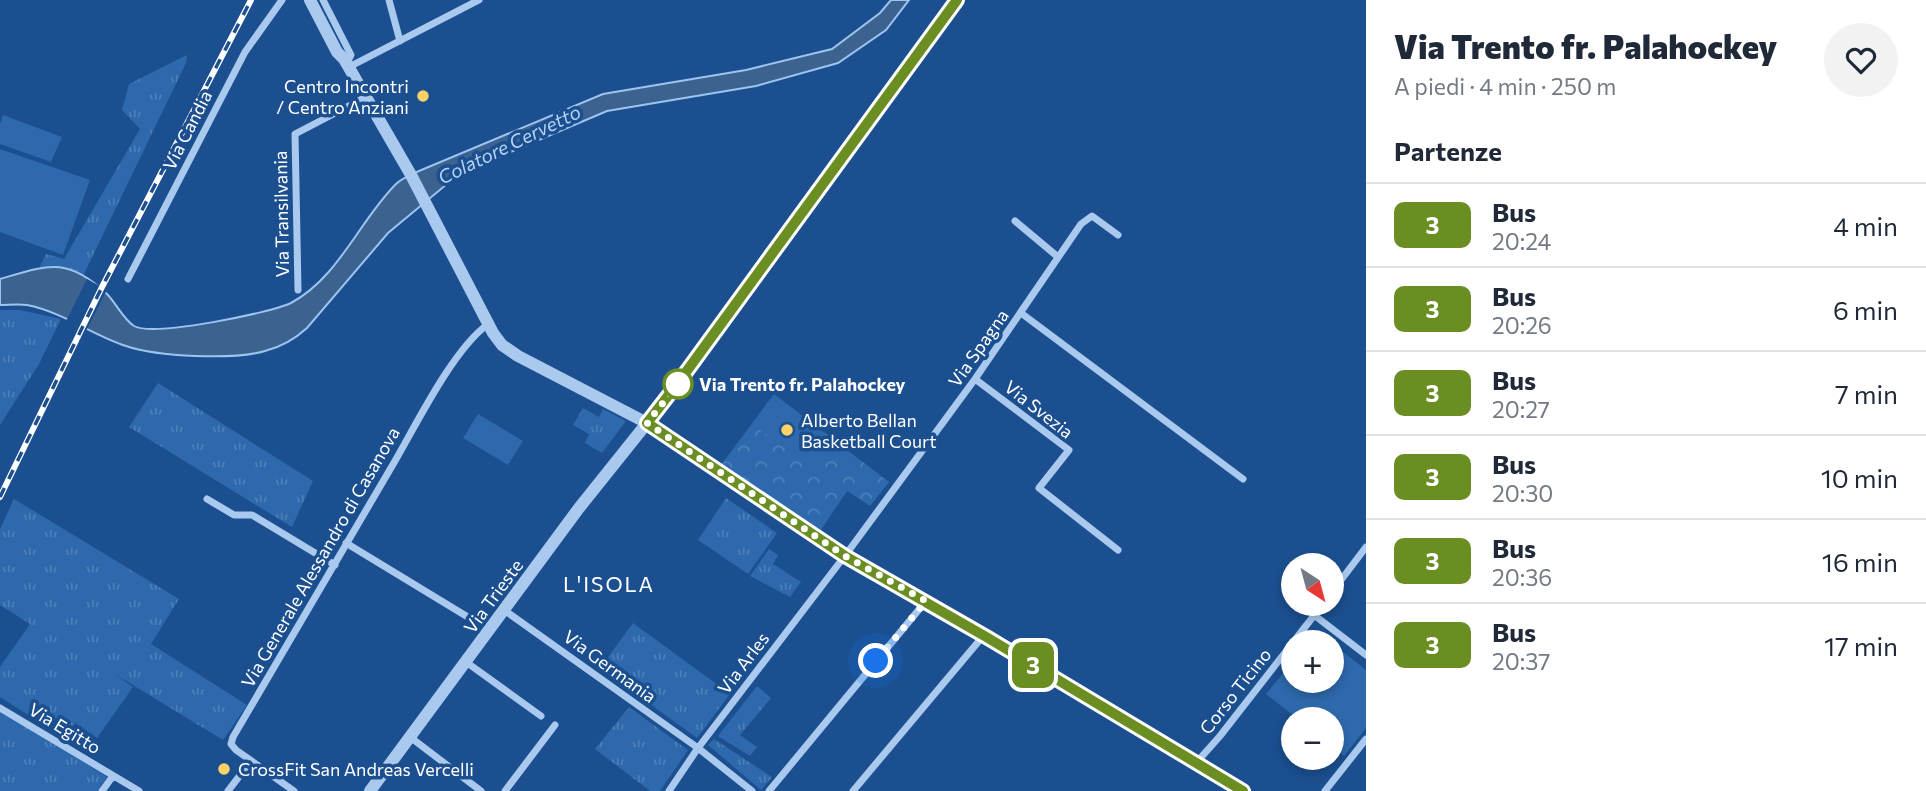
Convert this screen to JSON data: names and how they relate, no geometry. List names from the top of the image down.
{
  "streets": {
    "street": [
      "Via Candia",
      "Via Transilvania",
      "Via Spagna",
      "Via Svezia",
      "Via Generale Alessandro di Casanova",
      "Via Trieste",
      "Via Arles",
      "Via Germania",
      "Corso Ticino",
      "Via Egitto"
    ]
  },
  "crossings": [
    ["Via Spagna", "Via Svezia"],
    ["Via Spagna", "Via Arles"],
    ["Via Trieste", "Via Germania"],
    ["Via Arles", "Via Germania"]
  ],
  "districts": ["L'ISOLA"],
  "water": ["Colatore Cervetto"],
  "places": [
    "Centro Incontri / Centro Anziani",
    "Via Trento fr. Palahockey",
    "Alberto Bellan Basketball Court",
    "CrossFit San Andreas Vercelli"
  ],
  "lines": ["bus line 3"],
  "north": "bottom right",
  "page": {
    "on_map": "3",
    "heading": [
      ["Via Trento fr. Palahockey", "A piedi · 4 min · 250 m"],
      "Partenze"
    ],
    "list": [
      {
        "mark": "3",
        "name": "Bus",
        "note": "20:24",
        "value": "4 min"
      },
      {
        "mark": "3",
        "name": "Bus",
        "note": "20:26",
        "value": "6 min"
      },
      {
        "mark": "3",
        "name": "Bus",
        "note": "20:27",
        "value": "7 min"
      },
      {
        "mark": "3",
        "name": "Bus",
        "note": "20:30",
        "value": "10 min"
      },
      {
        "mark": "3",
        "name": "Bus",
        "note": "20:36",
        "value": "16 min"
      },
      {
        "mark": "3",
        "name": "Bus",
        "note": "20:37",
        "value": "17 min"
      }
    ],
    "map_buttons": ["+", "−"]
  }
}
